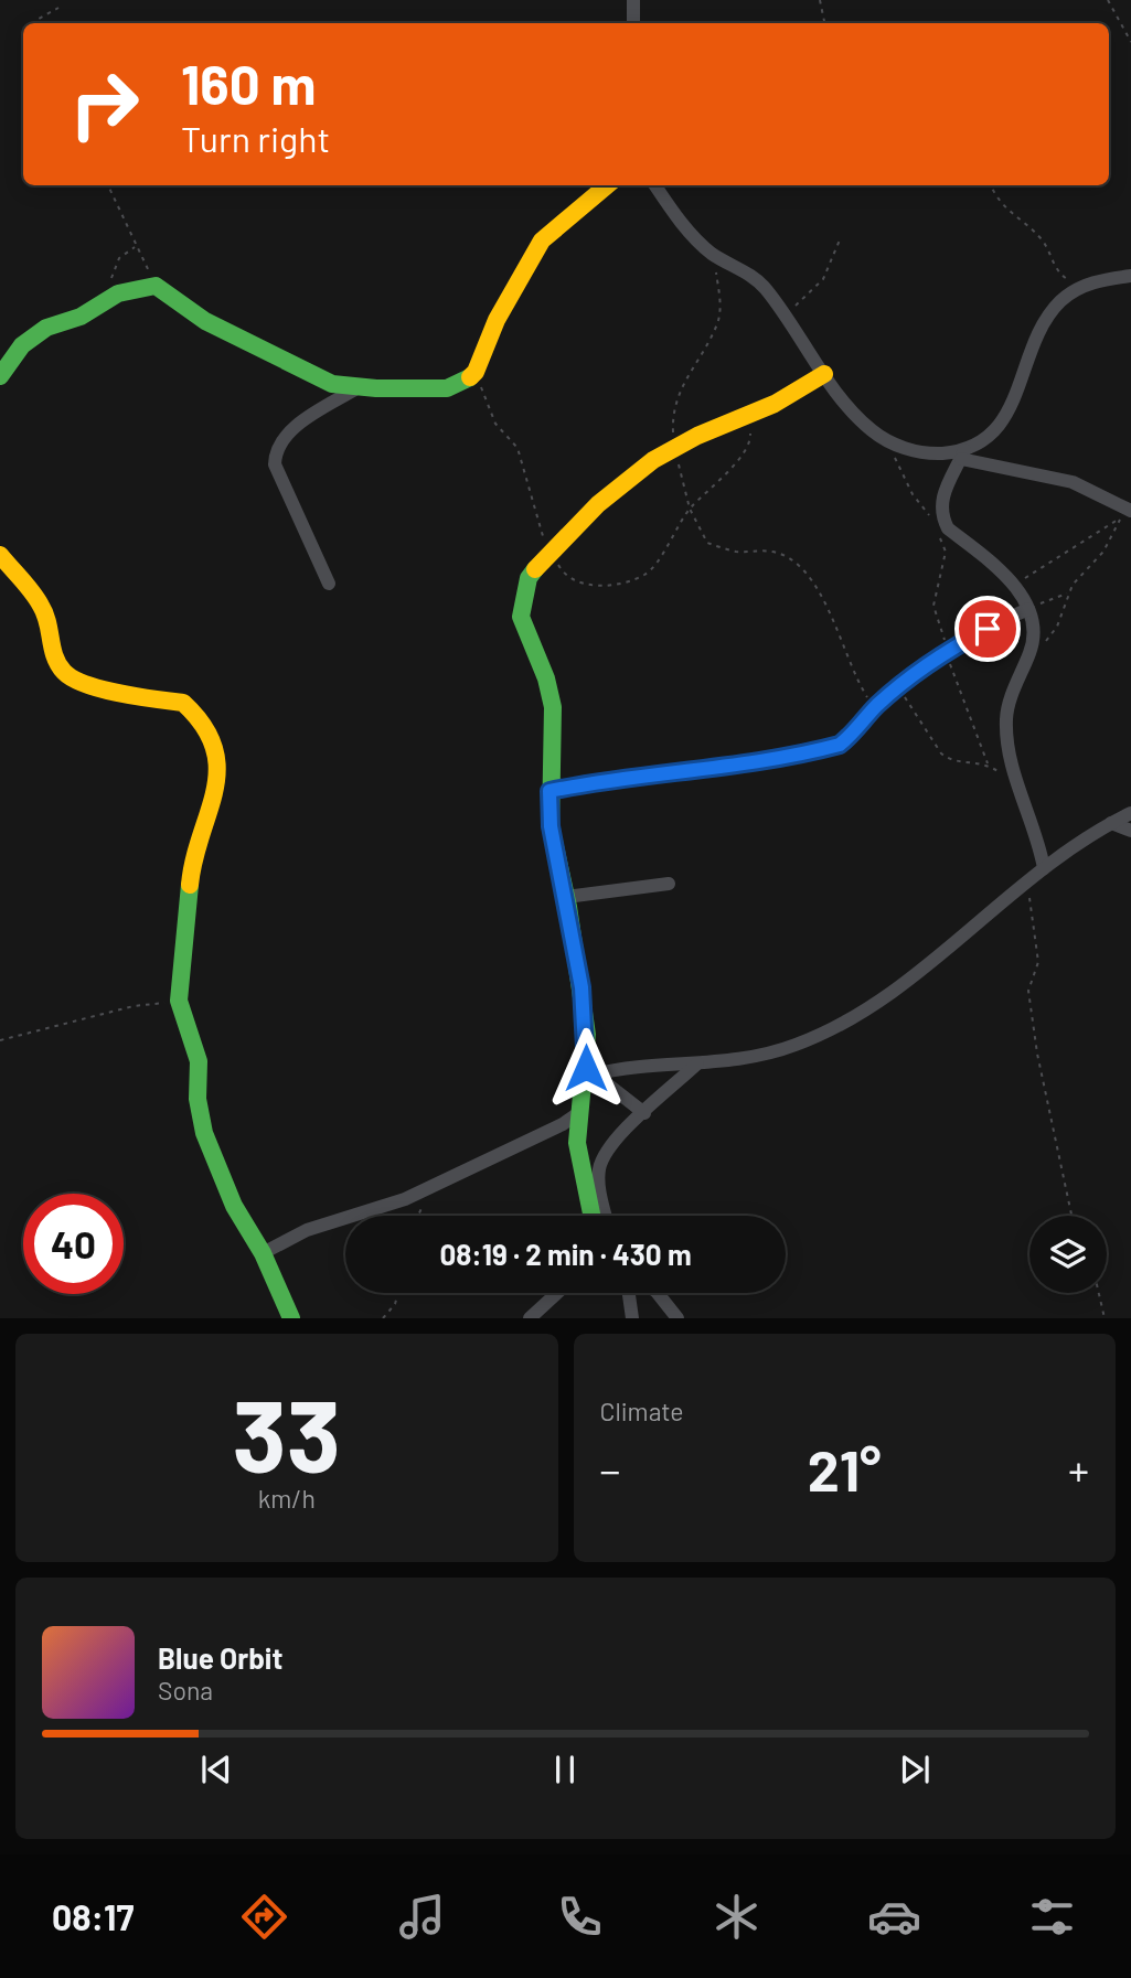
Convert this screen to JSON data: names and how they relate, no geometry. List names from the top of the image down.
{
  "page": {
    "turn": ["160 m", "Turn right"],
    "limit": "40",
    "trip": "08:19 · 2 min · 430 m",
    "tile": [
      ["33", "km/h"],
      "Climate"
    ],
    "heat": ["−", "21°", "+"],
    "song": ["Blue Orbit", "Sona"],
    "tabs": "08:17"
  }
}
